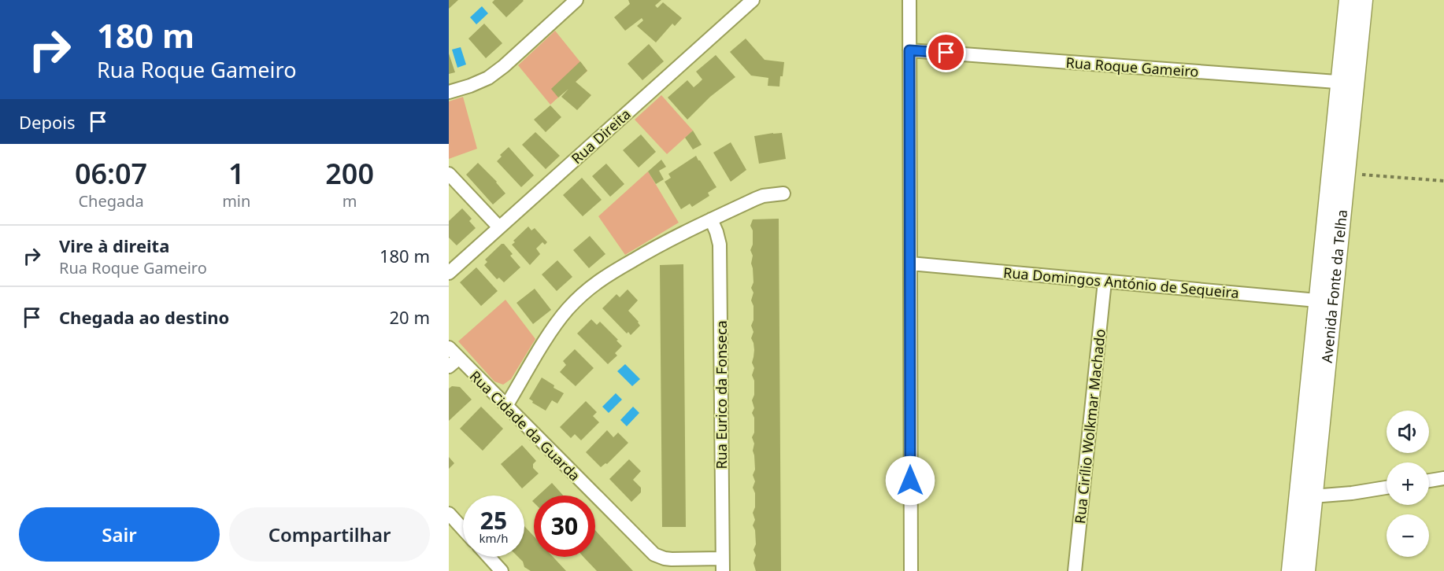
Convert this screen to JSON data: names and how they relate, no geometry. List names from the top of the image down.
{
  "streets": {
    "main road": ["Avenida Fonte da Telha"],
    "street": [
      "Rua Roque Gameiro",
      "Rua Direita",
      "Rua Domingos António de Sequeira",
      "Rua Eurico da Fonseca",
      "Rua Cidade da Guarda",
      "Rua Cirílio Wolkmar Machado"
    ]
  },
  "crossings": [
    ["Rua Roque Gameiro", "Avenida Fonte da Telha"],
    ["Rua Domingos António de Sequeira", "Avenida Fonte da Telha"],
    ["Rua Domingos António de Sequeira", "Rua Cirílio Wolkmar Machado"],
    ["Rua Eurico da Fonseca", "Rua Cidade da Guarda"]
  ],
  "page": {
    "turn": ["180 m", "Rua Roque Gameiro"],
    "then": "Depois",
    "eta": [
      "06:07",
      "Chegada",
      "1",
      "min",
      "200",
      "m"
    ],
    "list": [
      {
        "name": "Vire à direita",
        "note": "Rua Roque Gameiro",
        "value": "180 m"
      },
      {
        "name": "Chegada ao destino",
        "value": "20 m"
      }
    ],
    "map_buttons": ["+", "−"],
    "speed": "25 km/h",
    "limit": "30",
    "buttons": ["Sair", "Compartilhar"]
  }
}
